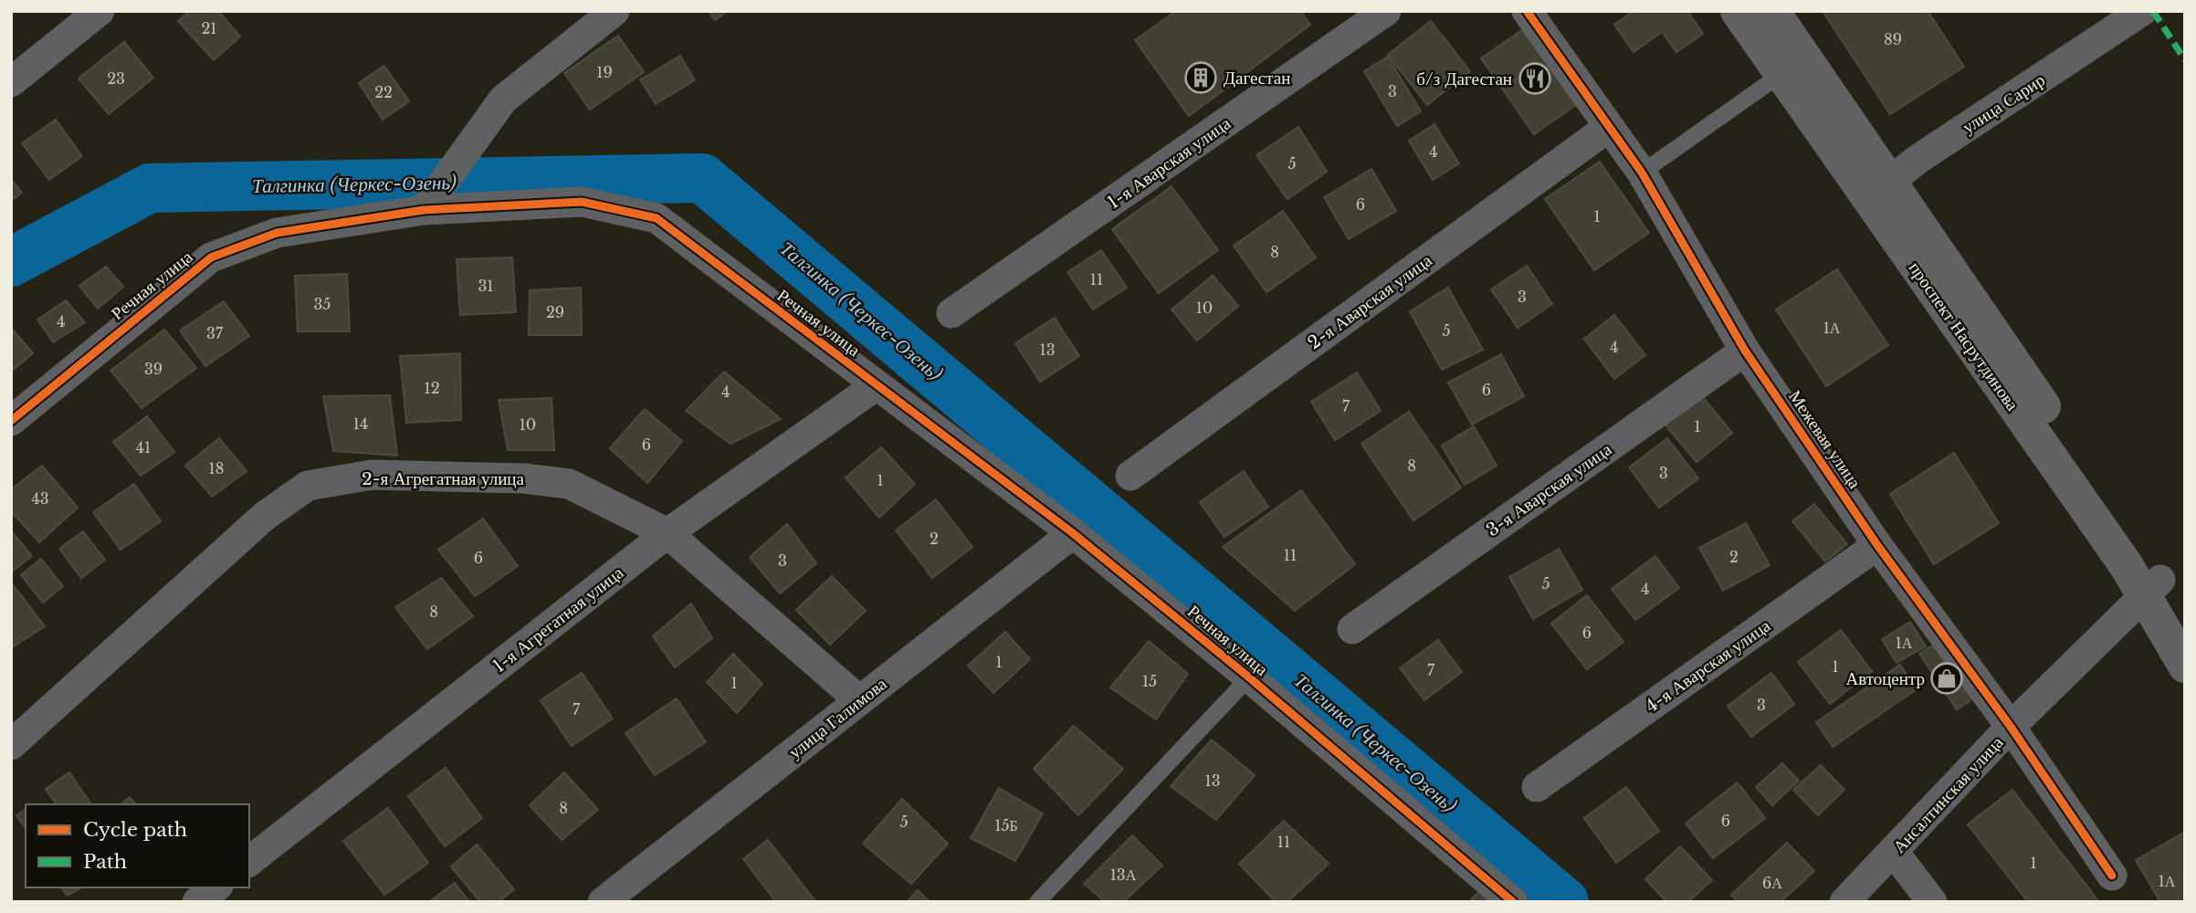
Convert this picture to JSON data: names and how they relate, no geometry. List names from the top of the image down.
{
  "streets": {
    "main road": ["проспект Насрутдинова"],
    "street": [
      "улица Сарир",
      "1-я Аварская улица",
      "Речная улица",
      "2-я Аварская улица",
      "Межевая улица",
      "2-я Агрегатная улица",
      "3-я Аварская улица",
      "1-я Агрегатная улица",
      "4-я Аварская улица",
      "улица Галимова",
      "Ансалтинская улица"
    ]
  },
  "crossings": [
    ["улица Сарир", "проспект Насрутдинова"],
    ["Речная улица", "1-я Агрегатная улица"],
    ["Речная улица", "улица Галимова"],
    ["2-я Аварская улица", "Межевая улица"],
    ["проспект Насрутдинова", "Ансалтинская улица"],
    ["Межевая улица", "3-я Аварская улица"],
    ["Межевая улица", "4-я Аварская улица"],
    ["Межевая улица", "Ансалтинская улица"],
    ["2-я Агрегатная улица", "1-я Агрегатная улица"],
    ["2-я Агрегатная улица", "улица Галимова"]
  ],
  "water": ["Талгинка (Черкес-Озень)"],
  "places": {
    "building": ["Дагестан"],
    "restaurant": ["б/з Дагестан"],
    "shop": ["Автоцентр"]
  },
  "house_numbers": [
    "21",
    "89",
    "19",
    "23",
    "3",
    "22",
    "4",
    "5",
    "6",
    "1",
    "8",
    "11",
    "31",
    "3",
    "35",
    "10",
    "29",
    "4",
    "1А",
    "5",
    "37",
    "4",
    "13",
    "39",
    "12",
    "6",
    "4",
    "7",
    "14",
    "10",
    "1",
    "6",
    "41",
    "8",
    "18",
    "3",
    "1",
    "43",
    "2",
    "11",
    "2",
    "6",
    "3",
    "5",
    "4",
    "8",
    "6",
    "1А",
    "1",
    "1",
    "7",
    "15",
    "1",
    "3",
    "7",
    "13",
    "8",
    "6",
    "5",
    "15Б",
    "11",
    "1",
    "13А",
    "1А",
    "6А"
  ],
  "legend": ["Cycle path", "Path"]
}
